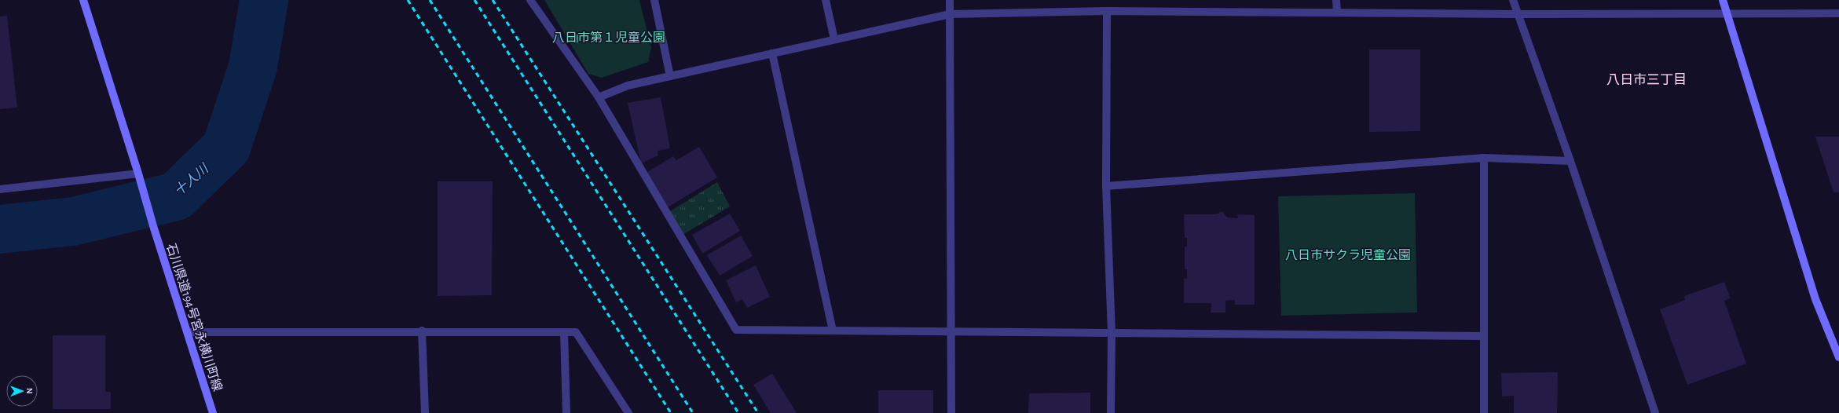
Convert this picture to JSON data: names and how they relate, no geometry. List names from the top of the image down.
{
  "streets": {
    "main road": ["石川県道194号宮永横川町線"]
  },
  "districts": ["八日市三丁目"],
  "water": ["十人川"],
  "parks": ["八日市第１児童公園", "八日市サクラ児童公園"],
  "north": "right"
}
